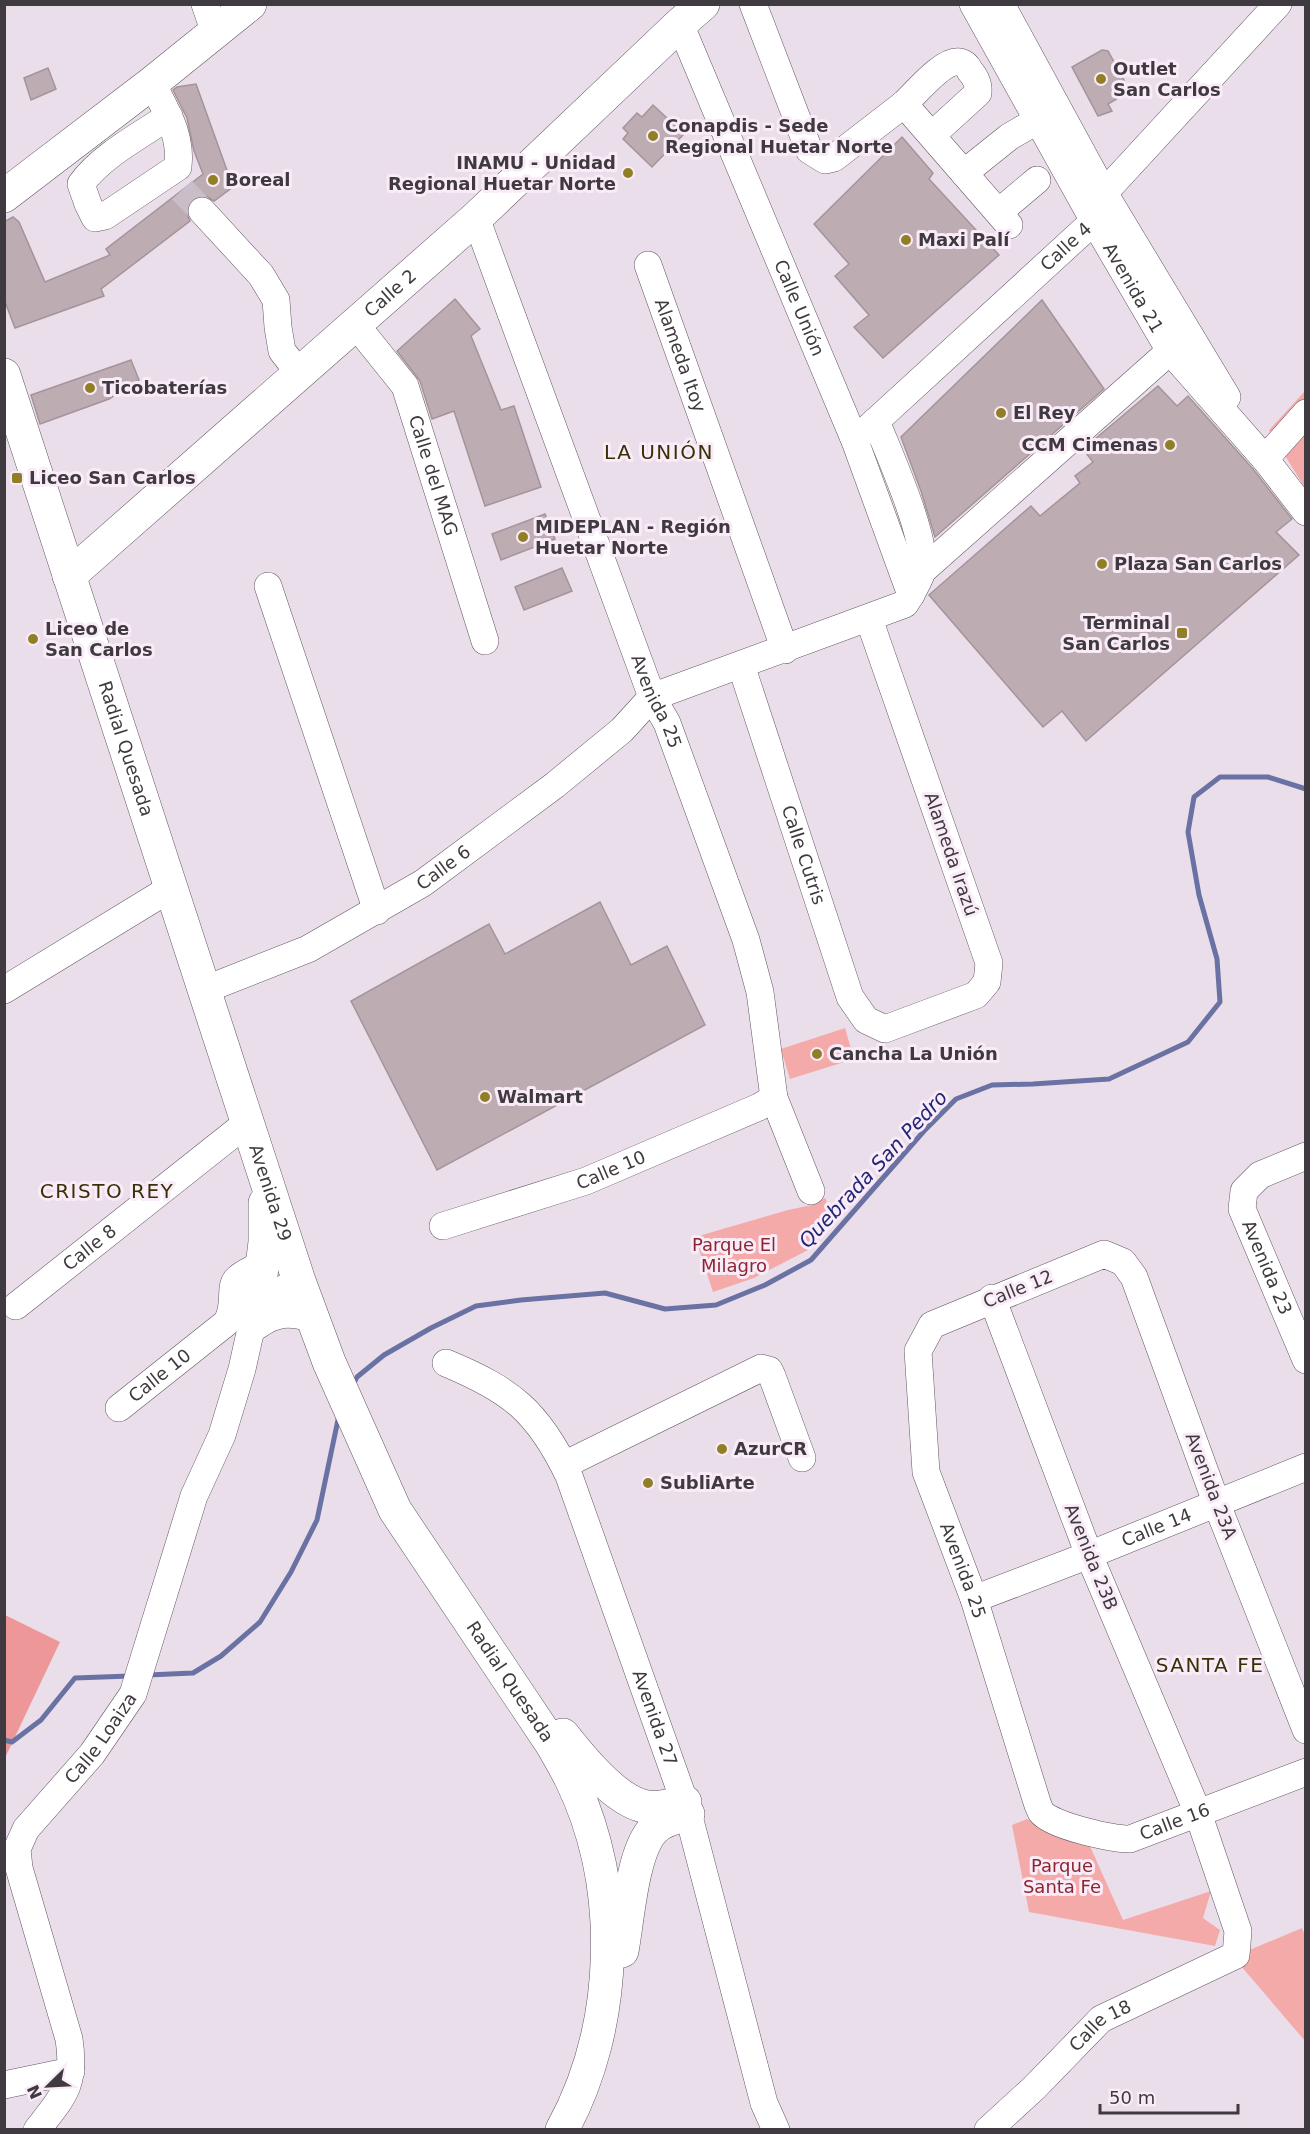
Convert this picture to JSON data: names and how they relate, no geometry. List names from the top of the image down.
{
  "streets": {
    "main road": ["Calle 2", "Radial Quesada", "Avenida 29"],
    "street": [
      "Calle 4",
      "Avenida 21",
      "Calle Unión",
      "Alameda Itoy",
      "Calle del MAG",
      "Avenida 25",
      "Calle Cutris",
      "Alameda Irazú",
      "Calle 6",
      "Calle 10",
      "Calle 8",
      "Avenida 23",
      "Calle 12",
      "Avenida 23A",
      "Calle 14",
      "Avenida 23B",
      "Avenida 27",
      "Calle Loaiza",
      "Calle 16",
      "Calle 18"
    ]
  },
  "crossings": [
    ["Calle 4", "Avenida 21"],
    ["Calle 4", "Calle Unión"],
    ["Calle 2", "Calle Unión"],
    ["Calle 2", "Calle del MAG"],
    ["Calle 2", "Avenida 25"],
    ["Calle 2", "Radial Quesada"],
    ["Avenida 25", "Calle 6"],
    ["Avenida 25", "Calle 10"],
    ["Avenida 25", "Calle 12"],
    ["Avenida 25", "Calle 14"],
    ["Avenida 25", "Calle 16"],
    ["Radial Quesada", "Calle 6"],
    ["Radial Quesada", "Calle 10"],
    ["Radial Quesada", "Avenida 29"],
    ["Radial Quesada", "Calle 8"],
    ["Radial Quesada", "Calle Loaiza"],
    ["Calle Cutris", "Alameda Irazú"],
    ["Calle 10", "Avenida 29"],
    ["Calle 10", "Calle Loaiza"],
    ["Avenida 29", "Calle 8"],
    ["Avenida 29", "Calle Loaiza"],
    ["Calle 12", "Avenida 23A"],
    ["Calle 12", "Avenida 23B"],
    ["Avenida 23A", "Calle 14"],
    ["Calle 14", "Avenida 23B"],
    ["Avenida 23B", "Calle 16"],
    ["Avenida 23B", "Calle 18"],
    ["Calle 16", "Calle 18"]
  ],
  "districts": ["LA UNIÓN", "CRISTO REY", "SANTA FE"],
  "water": ["Quebrada San Pedro"],
  "parks": ["Parque El Milagro", "Parque Santa Fe"],
  "places": {
    "other": [
      "Outlet San Carlos",
      "Conapdis - Sede Regional Huetar Norte",
      "INAMU - Unidad Regional Huetar Norte",
      "Boreal",
      "Maxi Palí",
      "Ticobaterías",
      "El Rey",
      "CCM Cimenas",
      "MIDEPLAN - Región Huetar Norte",
      "Plaza San Carlos",
      "Liceo de San Carlos",
      "Cancha La Unión",
      "Walmart",
      "AzurCR",
      "SubliArte"
    ],
    "transit": ["Liceo San Carlos", "Terminal San Carlos"]
  },
  "scale_bar": "50 m",
  "north": "bottom left"
}
